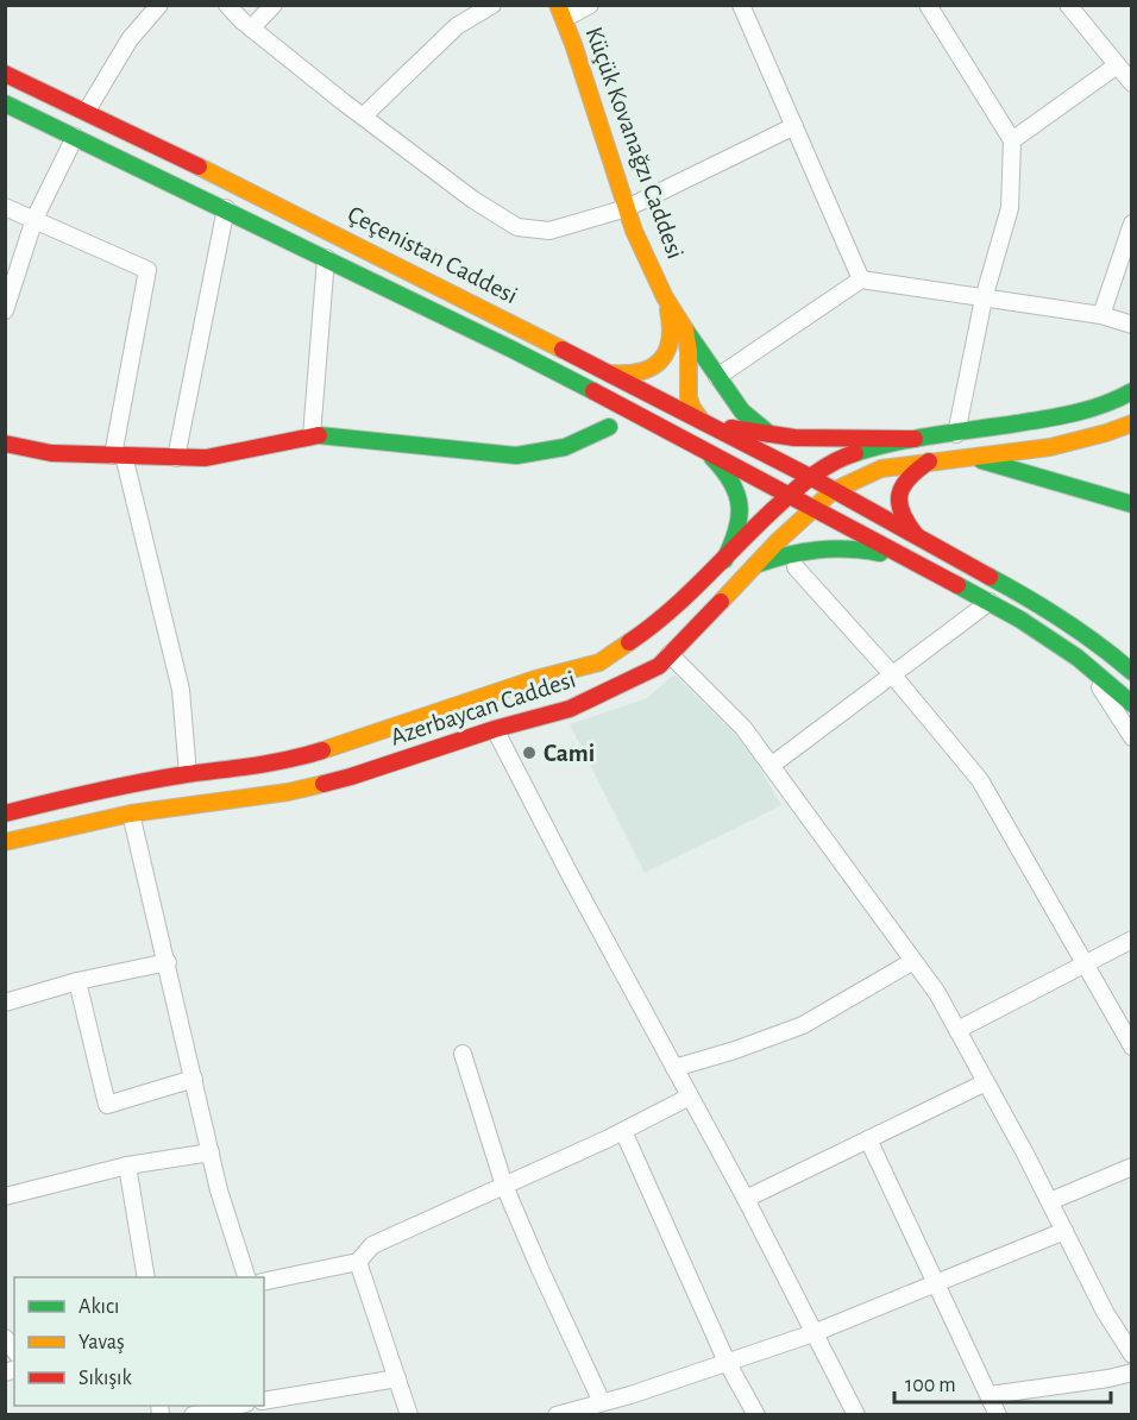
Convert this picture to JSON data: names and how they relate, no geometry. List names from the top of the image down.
{
  "streets": {
    "main road": ["Küçük Kovanağzı Caddesi", "Çeçenistan Caddesi", "Azerbaycan Caddesi"]
  },
  "crossings": [
    ["Küçük Kovanağzı Caddesi", "Çeçenistan Caddesi"],
    ["Çeçenistan Caddesi", "Azerbaycan Caddesi"]
  ],
  "places": ["Cami"],
  "legend": ["Akıcı", "Yavaş", "Sıkışık"],
  "scale_bar": "100 m"
}
